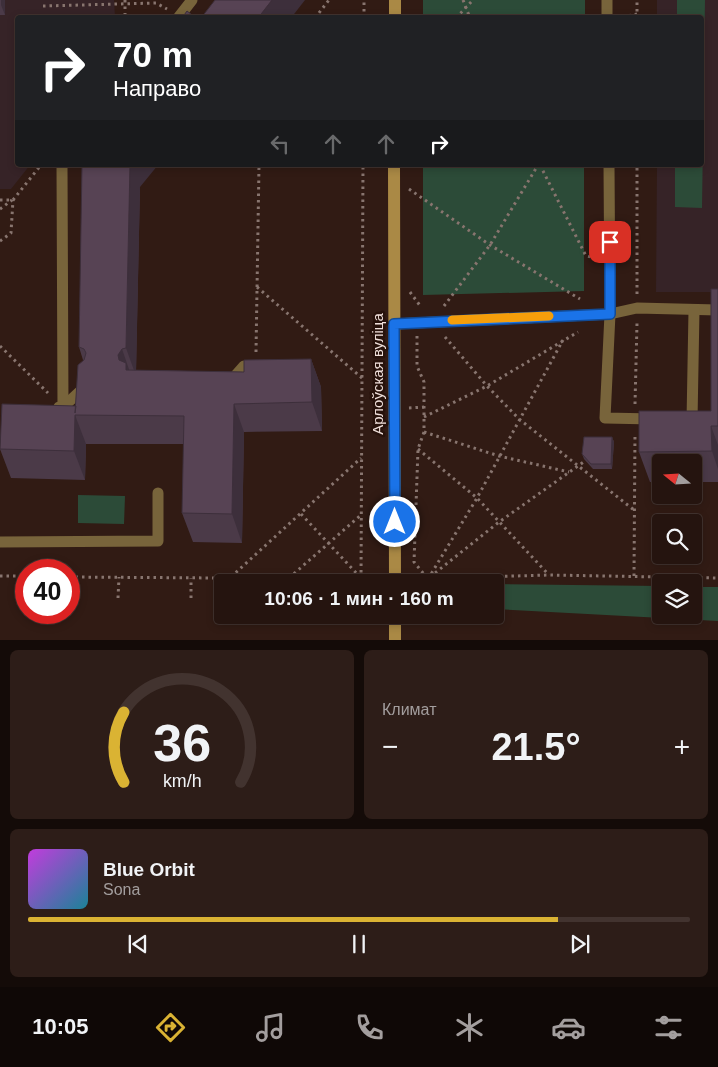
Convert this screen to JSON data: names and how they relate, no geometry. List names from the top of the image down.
{
  "streets": {
    "street": ["Арлоўская вуліца"]
  },
  "north": "left",
  "page": {
    "turn": ["70 m", "Направо"],
    "limit": "40",
    "trip": "10:06 · 1 мин · 160 m",
    "tile": "Климат",
    "heat": ["−", "21.5°", "+"],
    "song": ["Blue Orbit", "Sona"],
    "tabs": "10:05",
    "gauge": ["36", "km/h"]
  }
}
